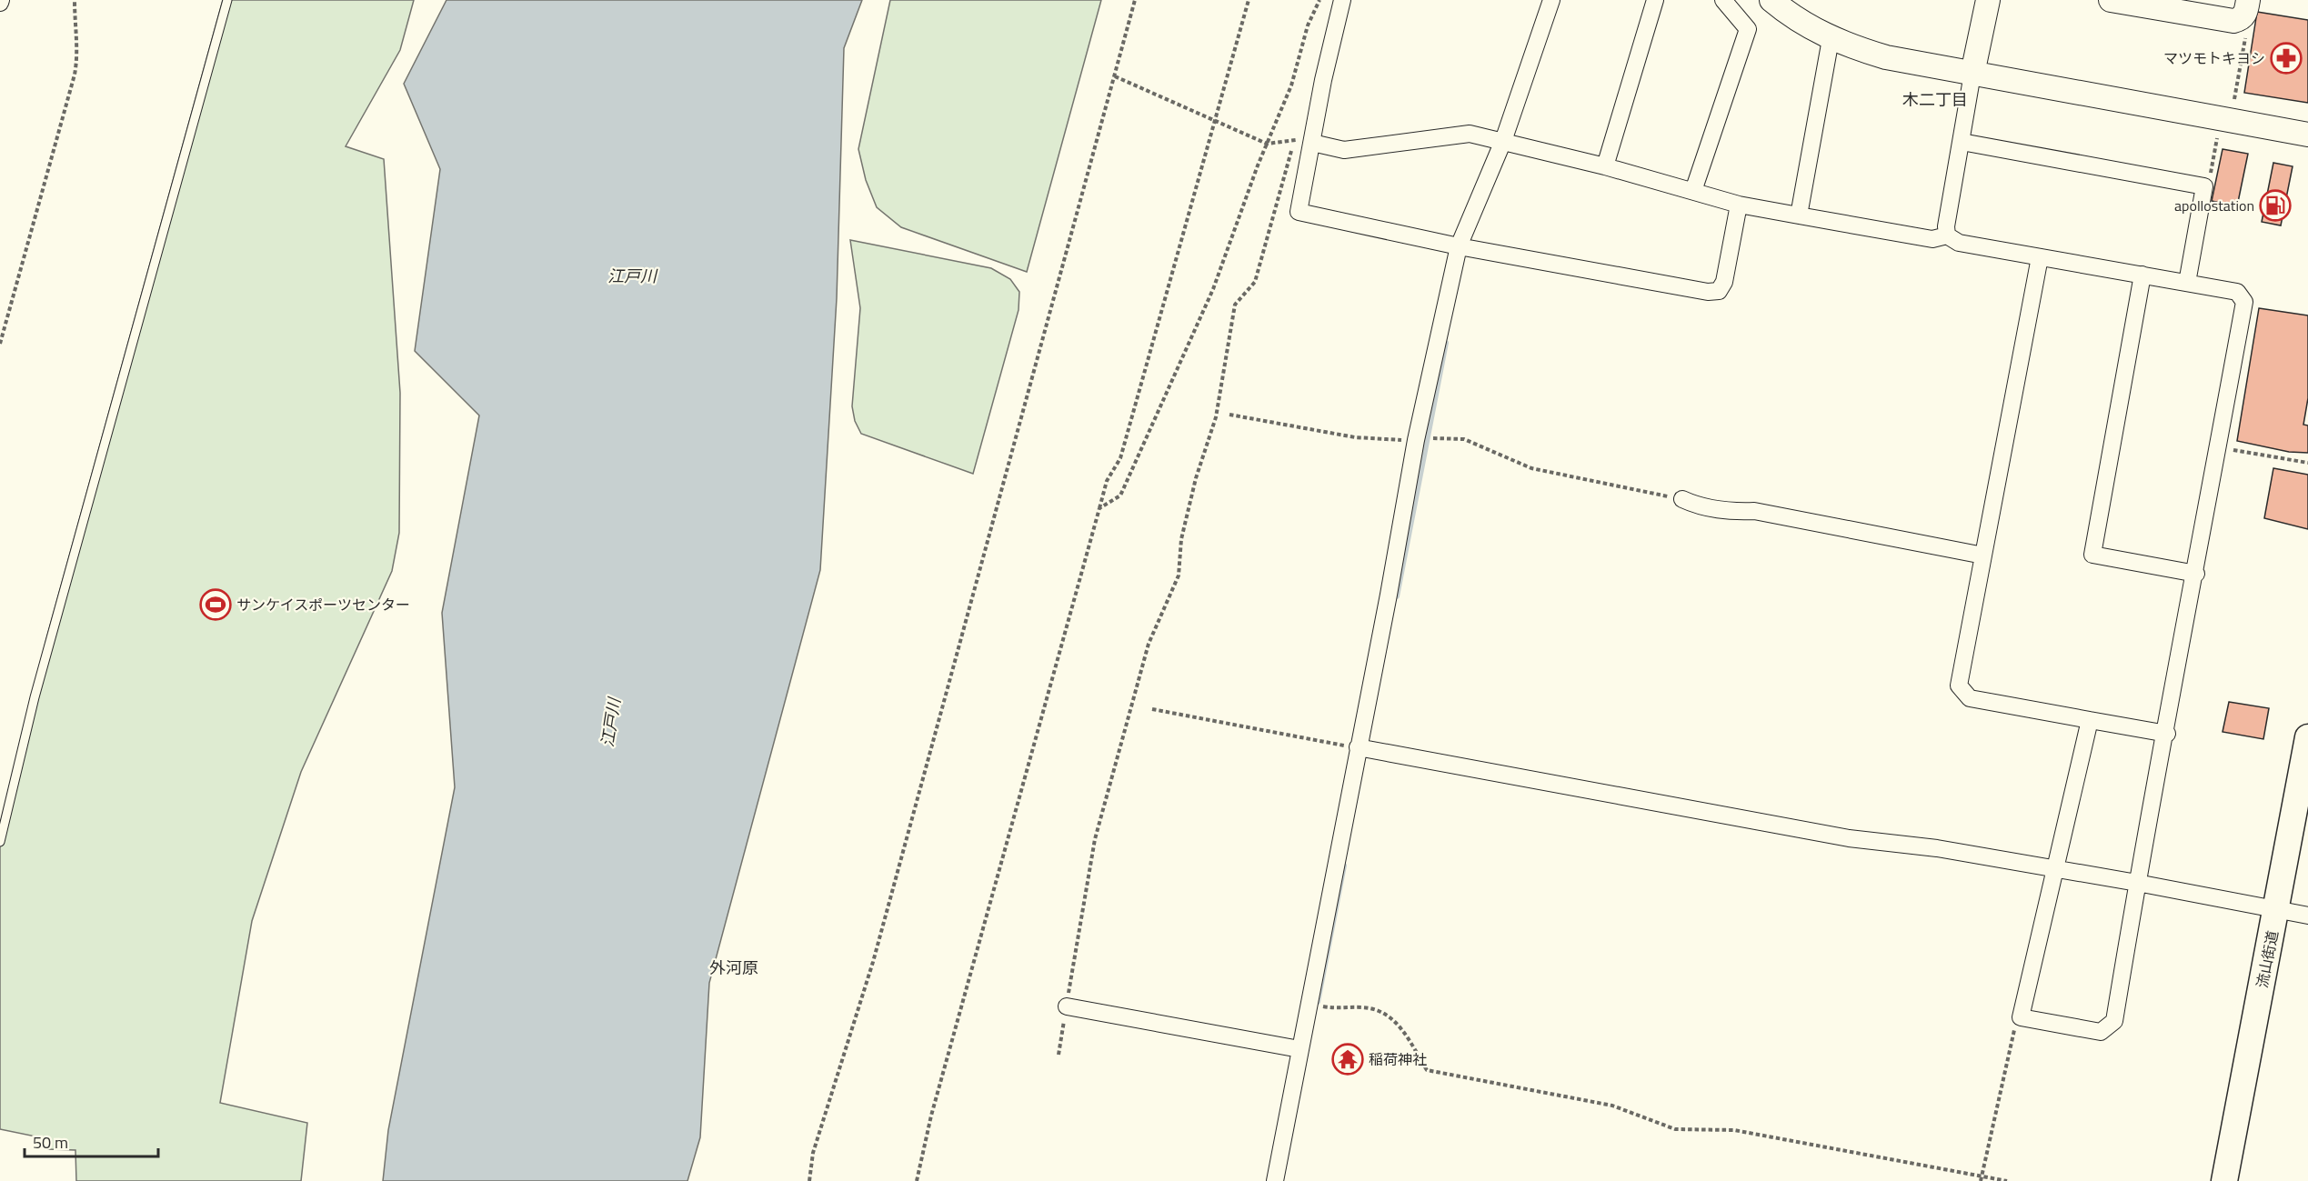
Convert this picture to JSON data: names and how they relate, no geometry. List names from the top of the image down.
{
  "streets": {
    "main road": ["流山街道"]
  },
  "districts": ["木二丁目", "外河原"],
  "water": ["江戸川"],
  "places": {
    "pharmacy": ["マツモトキヨシ"],
    "fuel station": ["apollostation"],
    "sports": ["サンケイスポーツセンター"],
    "temple": ["稲荷神社"]
  },
  "scale_bar": "50 m"
}
